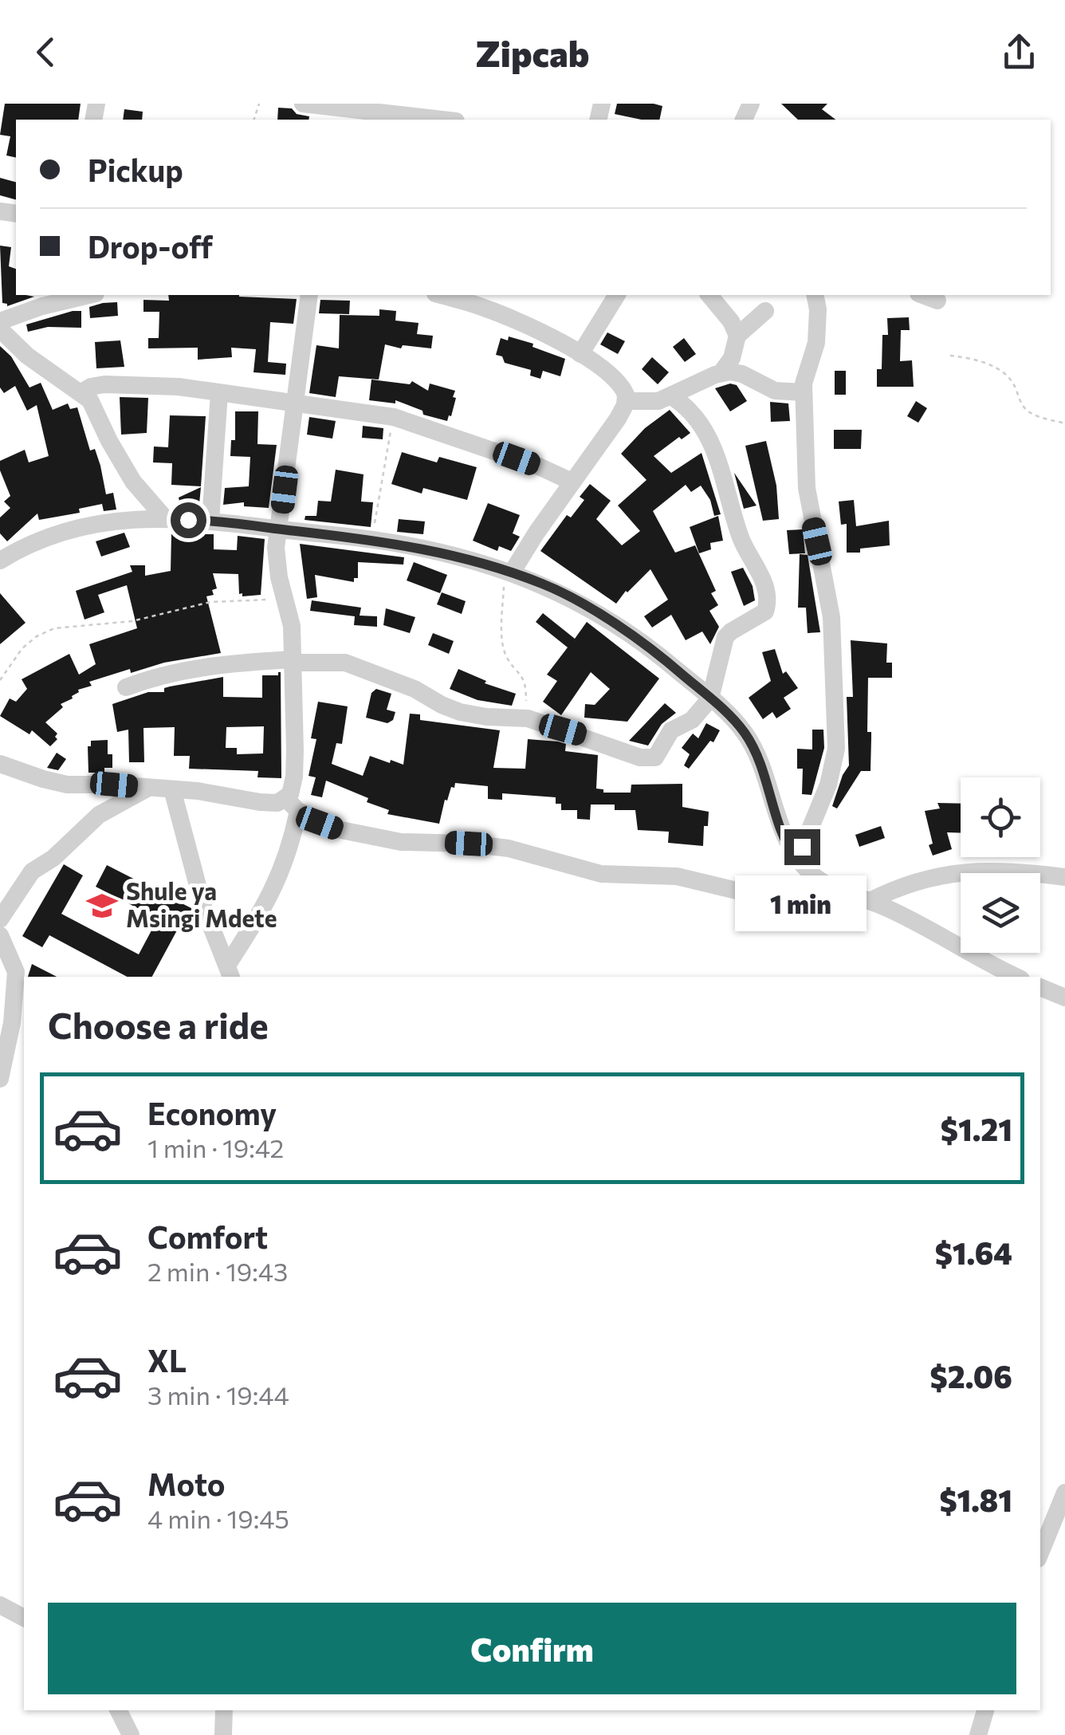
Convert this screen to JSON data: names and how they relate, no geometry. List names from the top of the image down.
{
  "places": {
    "school or university": ["Shule ya Msingi Mdete"]
  },
  "page": {
    "header": "Zipcab",
    "banner": ["Pickup", "Drop-off"],
    "bubble": "1 min",
    "heading": "Choose a ride",
    "list": [
      {
        "name": "Economy",
        "note": "1 min · 19:42",
        "value": "$1.21"
      },
      {
        "name": "Comfort",
        "note": "2 min · 19:43",
        "value": "$1.64"
      },
      {
        "name": "XL",
        "note": "3 min · 19:44",
        "value": "$2.06"
      },
      {
        "name": "Moto",
        "note": "4 min · 19:45",
        "value": "$1.81"
      }
    ],
    "buttons": "Confirm"
  }
}
